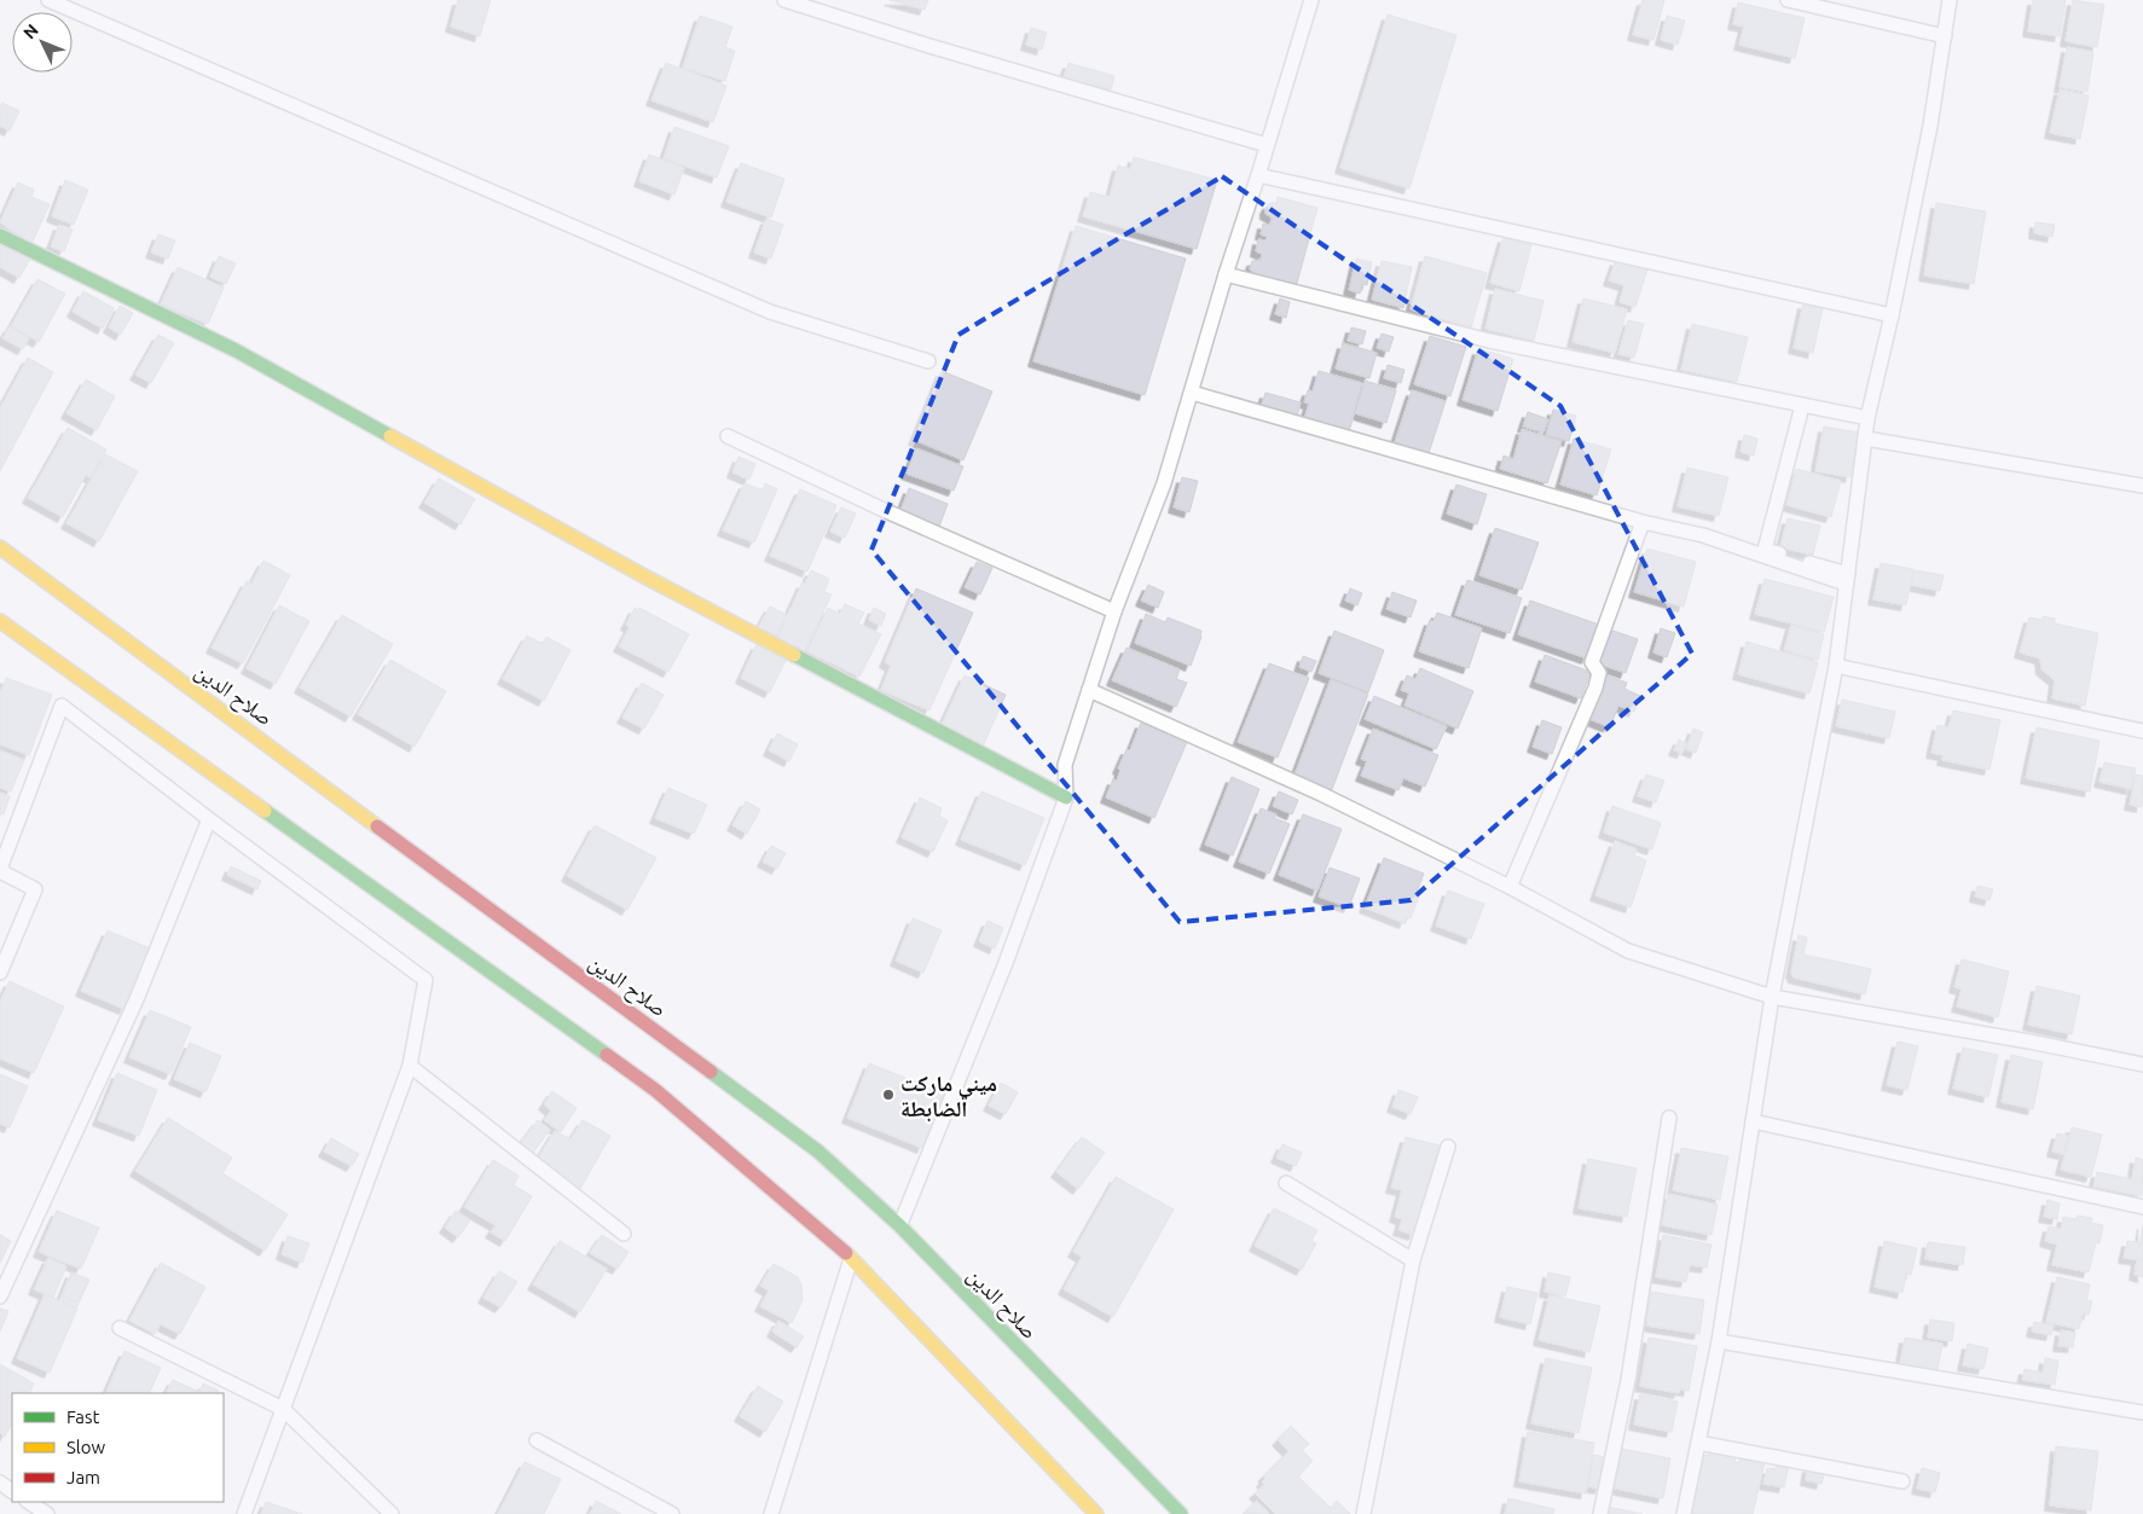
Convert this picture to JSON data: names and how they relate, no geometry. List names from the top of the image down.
{
  "streets": {
    "main road": ["صلاح الدين"]
  },
  "places": ["ميني ماركت الضابطة"],
  "legend": ["Fast", "Slow", "Jam"],
  "north": "top left"
}
